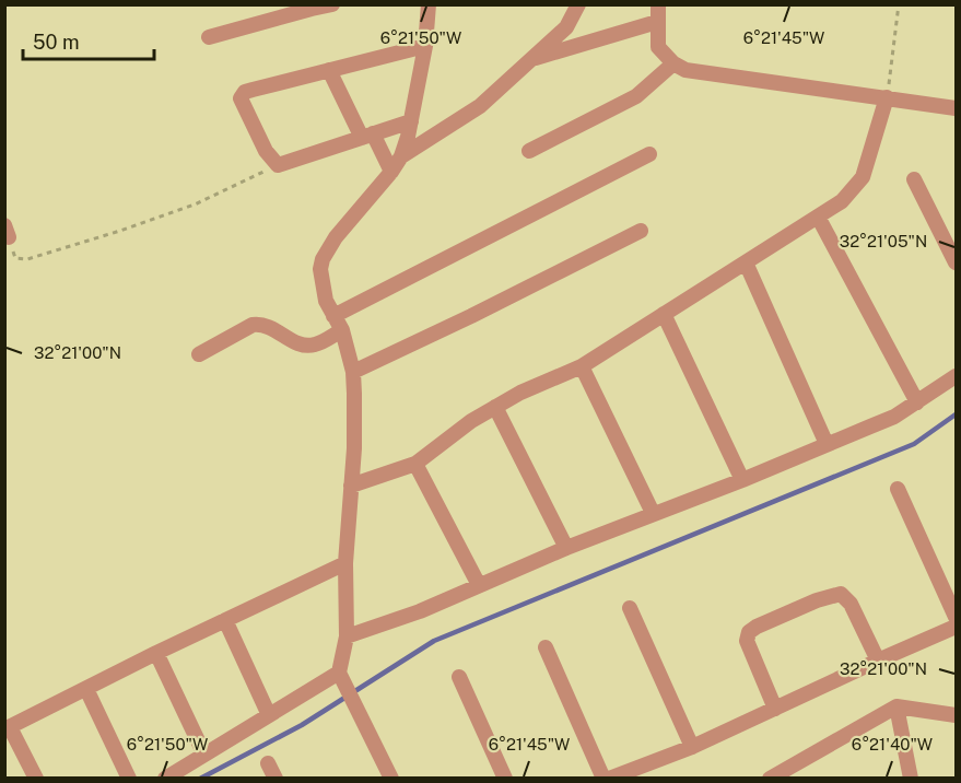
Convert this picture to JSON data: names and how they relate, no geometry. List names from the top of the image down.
{
  "scale_bar": "50 m",
  "coordinates": [
    "6°21'50\"W",
    "6°21'45\"W",
    "32°21'05\"N",
    "32°21'00\"N",
    "6°21'40\"W"
  ]
}
